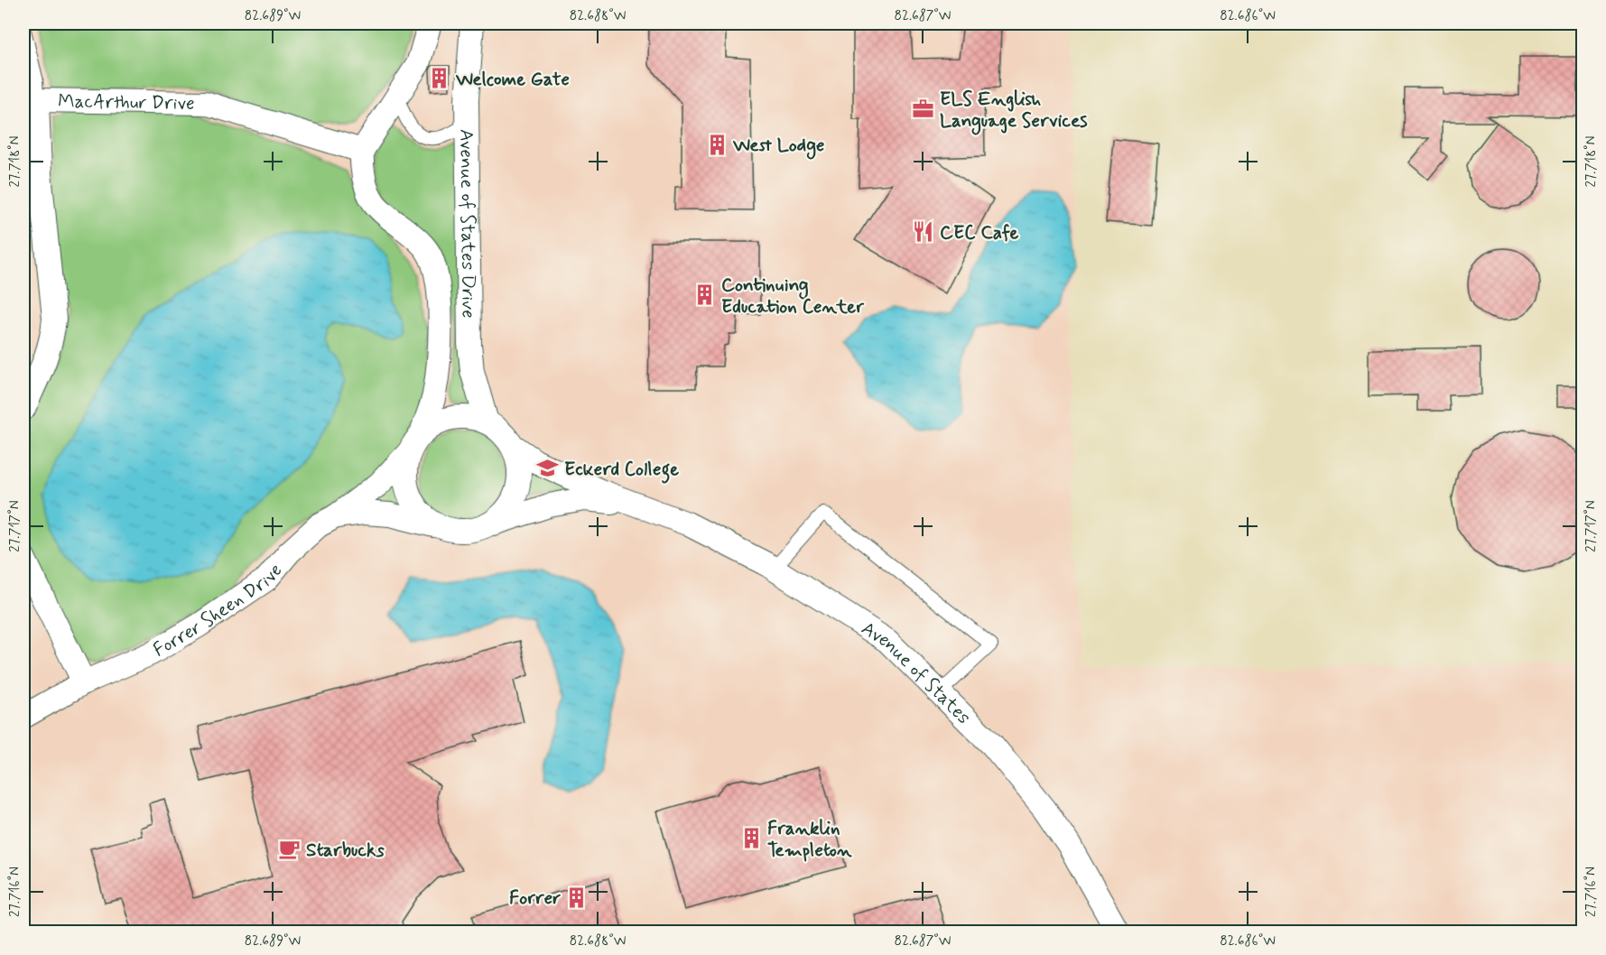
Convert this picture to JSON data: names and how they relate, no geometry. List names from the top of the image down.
{
  "streets": {
    "street": [
      "MacArthur Drive",
      "Avenue of States Drive",
      "Forrer Sheen Drive",
      "Avenue of States"
    ]
  },
  "crossings": [
    ["MacArthur Drive", "Avenue of States Drive"],
    ["Avenue of States Drive", "Forrer Sheen Drive"],
    ["Avenue of States Drive", "Avenue of States"],
    ["Forrer Sheen Drive", "Avenue of States"]
  ],
  "places": {
    "building": [
      "Welcome Gate",
      "West Lodge",
      "Continuing Education Center",
      "Franklin Templeton",
      "Forrer"
    ],
    "office": ["ELS English Language Services"],
    "restaurant": ["CEC Cafe"],
    "school or university": ["Eckerd College"],
    "cafe": ["Starbucks"]
  },
  "coordinates": [
    "82.689°W",
    "82.688°W",
    "82.687°W",
    "82.686°W",
    "27.718°N",
    "27.717°N",
    "27.716°N"
  ]
}
